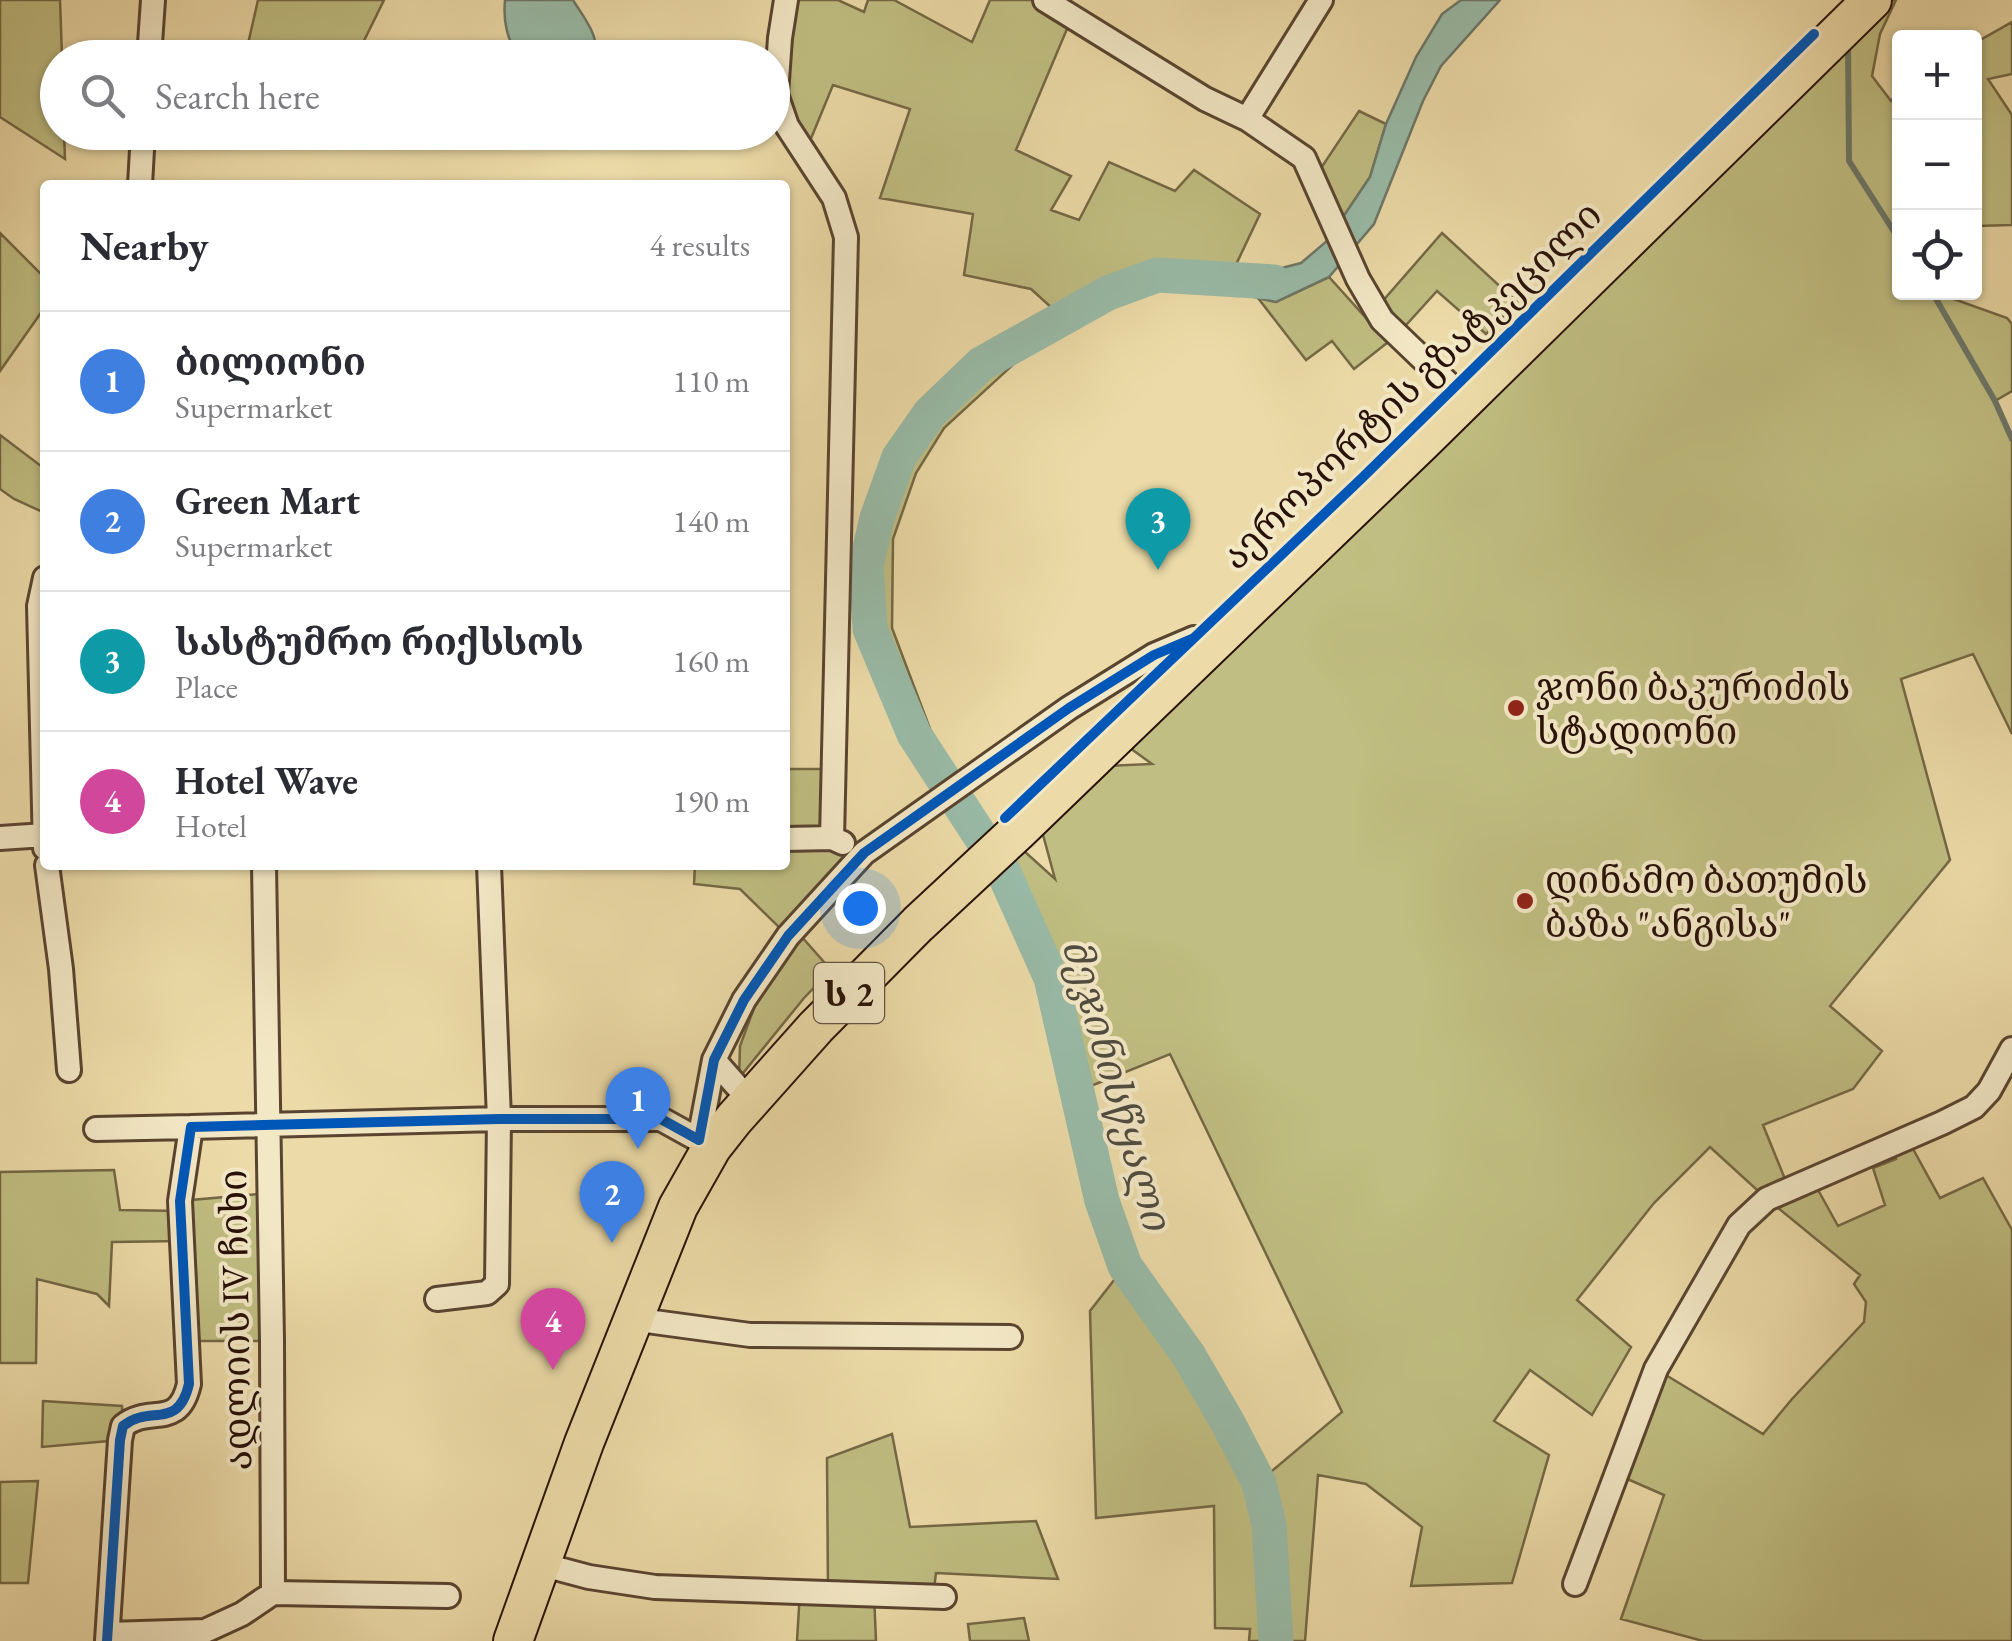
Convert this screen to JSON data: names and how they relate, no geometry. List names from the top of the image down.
{
  "streets": {
    "highway": ["აეროპორტის გზატკეცილი", "ს 2"],
    "street": ["ადლიის IV ჩიხი"]
  },
  "water": ["მეჯინისწყალი"],
  "places": ["ჯონი ბაკურიძის სტადიონი", "დინამო ბათუმის ბაზა \"ანგისა\""],
  "page": {
    "map_buttons": ["+", "−"],
    "search": "Search here",
    "heading": ["Nearby", "4 results"],
    "list": [
      {
        "mark": "1",
        "name": "ბილიონი",
        "note": "Supermarket",
        "value": "110 m"
      },
      {
        "mark": "2",
        "name": "Green Mart",
        "note": "Supermarket",
        "value": "140 m"
      },
      {
        "mark": "3",
        "name": "სასტუმრო რიქსსოს",
        "note": "Place",
        "value": "160 m"
      },
      {
        "mark": "4",
        "name": "Hotel Wave",
        "note": "Hotel",
        "value": "190 m"
      }
    ],
    "pins": [
      "3",
      "1",
      "2",
      "4"
    ]
  }
}
